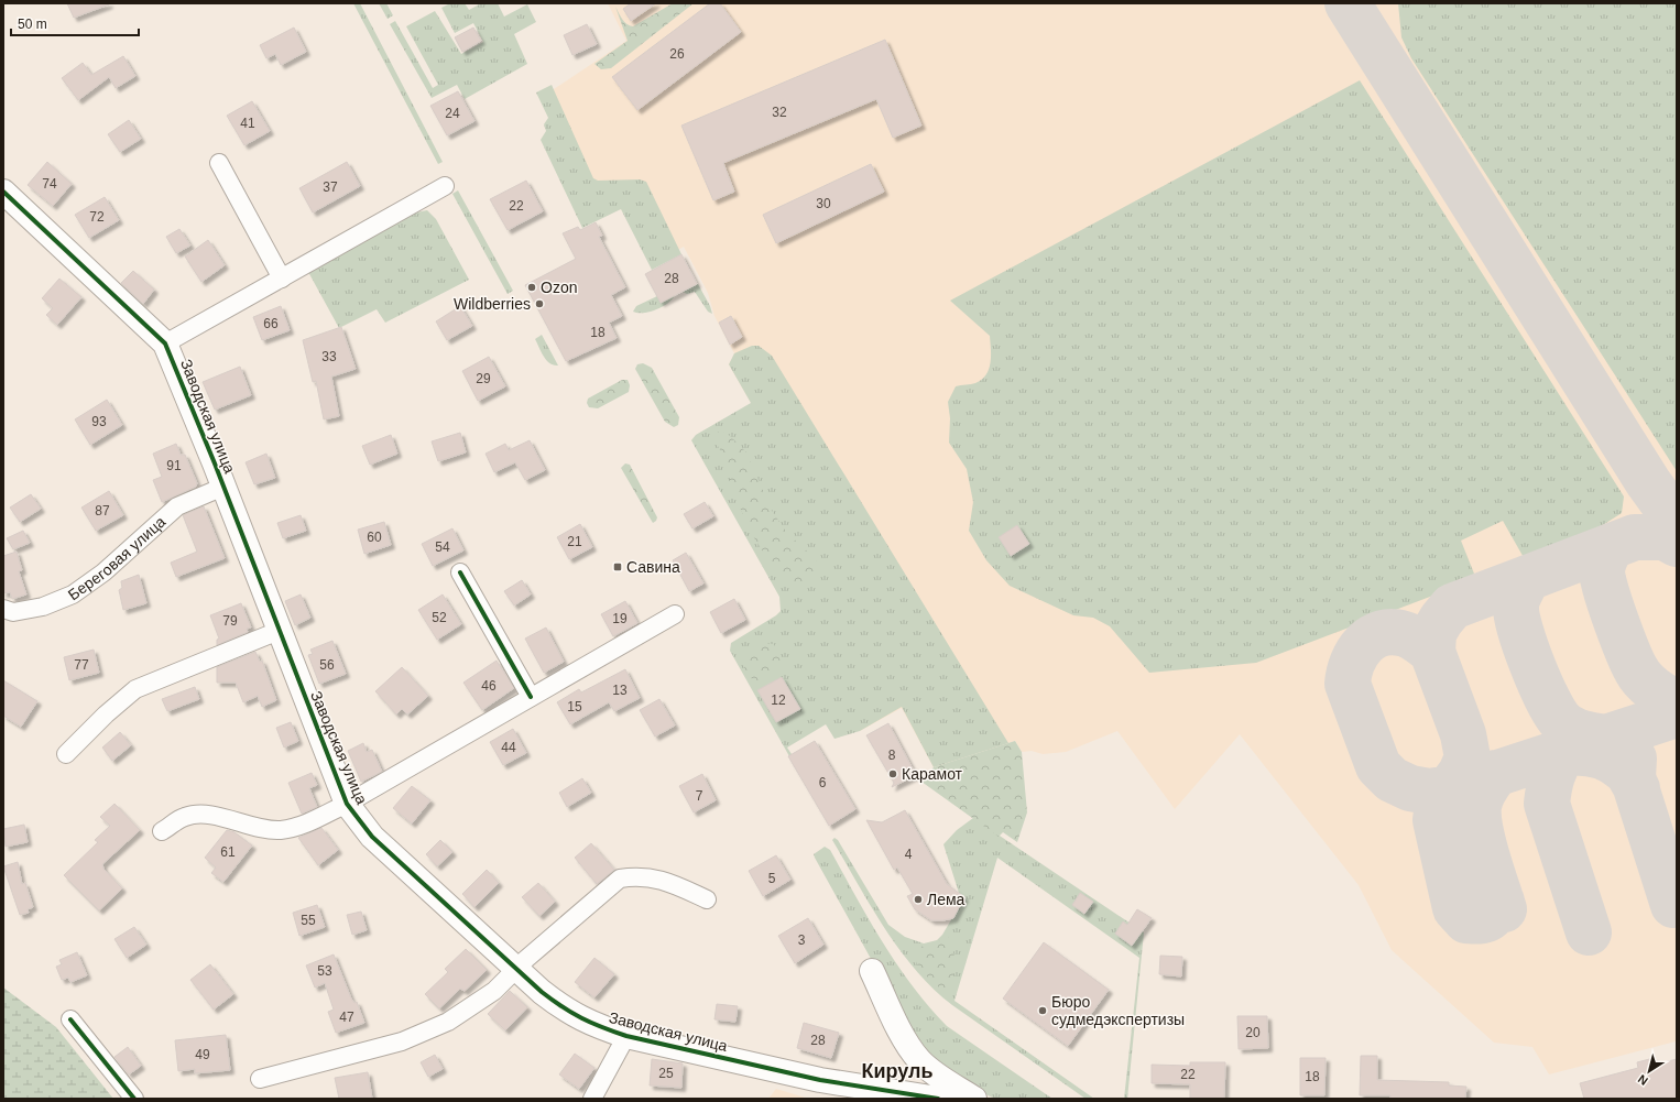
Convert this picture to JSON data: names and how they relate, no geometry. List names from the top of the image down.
{
  "streets": {
    "street": ["Заводская улица", "Береговая улица"]
  },
  "crossings": [
    ["Заводская улица", "Береговая улица"]
  ],
  "districts": ["Кируль"],
  "places": {
    "other": [
      "Ozon",
      "Wildberries",
      "Карамот",
      "Лема",
      "Бюро судмедэкспертизы"
    ],
    "transit": ["Савина"]
  },
  "house_numbers": [
    "26",
    "32",
    "24",
    "41",
    "74",
    "37",
    "30",
    "22",
    "72",
    "28",
    "66",
    "18",
    "33",
    "29",
    "93",
    "91",
    "87",
    "60",
    "21",
    "54",
    "52",
    "19",
    "79",
    "77",
    "56",
    "46",
    "13",
    "12",
    "15",
    "44",
    "8",
    "6",
    "7",
    "61",
    "4",
    "5",
    "55",
    "3",
    "53",
    "47",
    "20",
    "28",
    "49",
    "25",
    "22",
    "18"
  ],
  "scale_bar": "50 m",
  "north": "bottom left"
}
